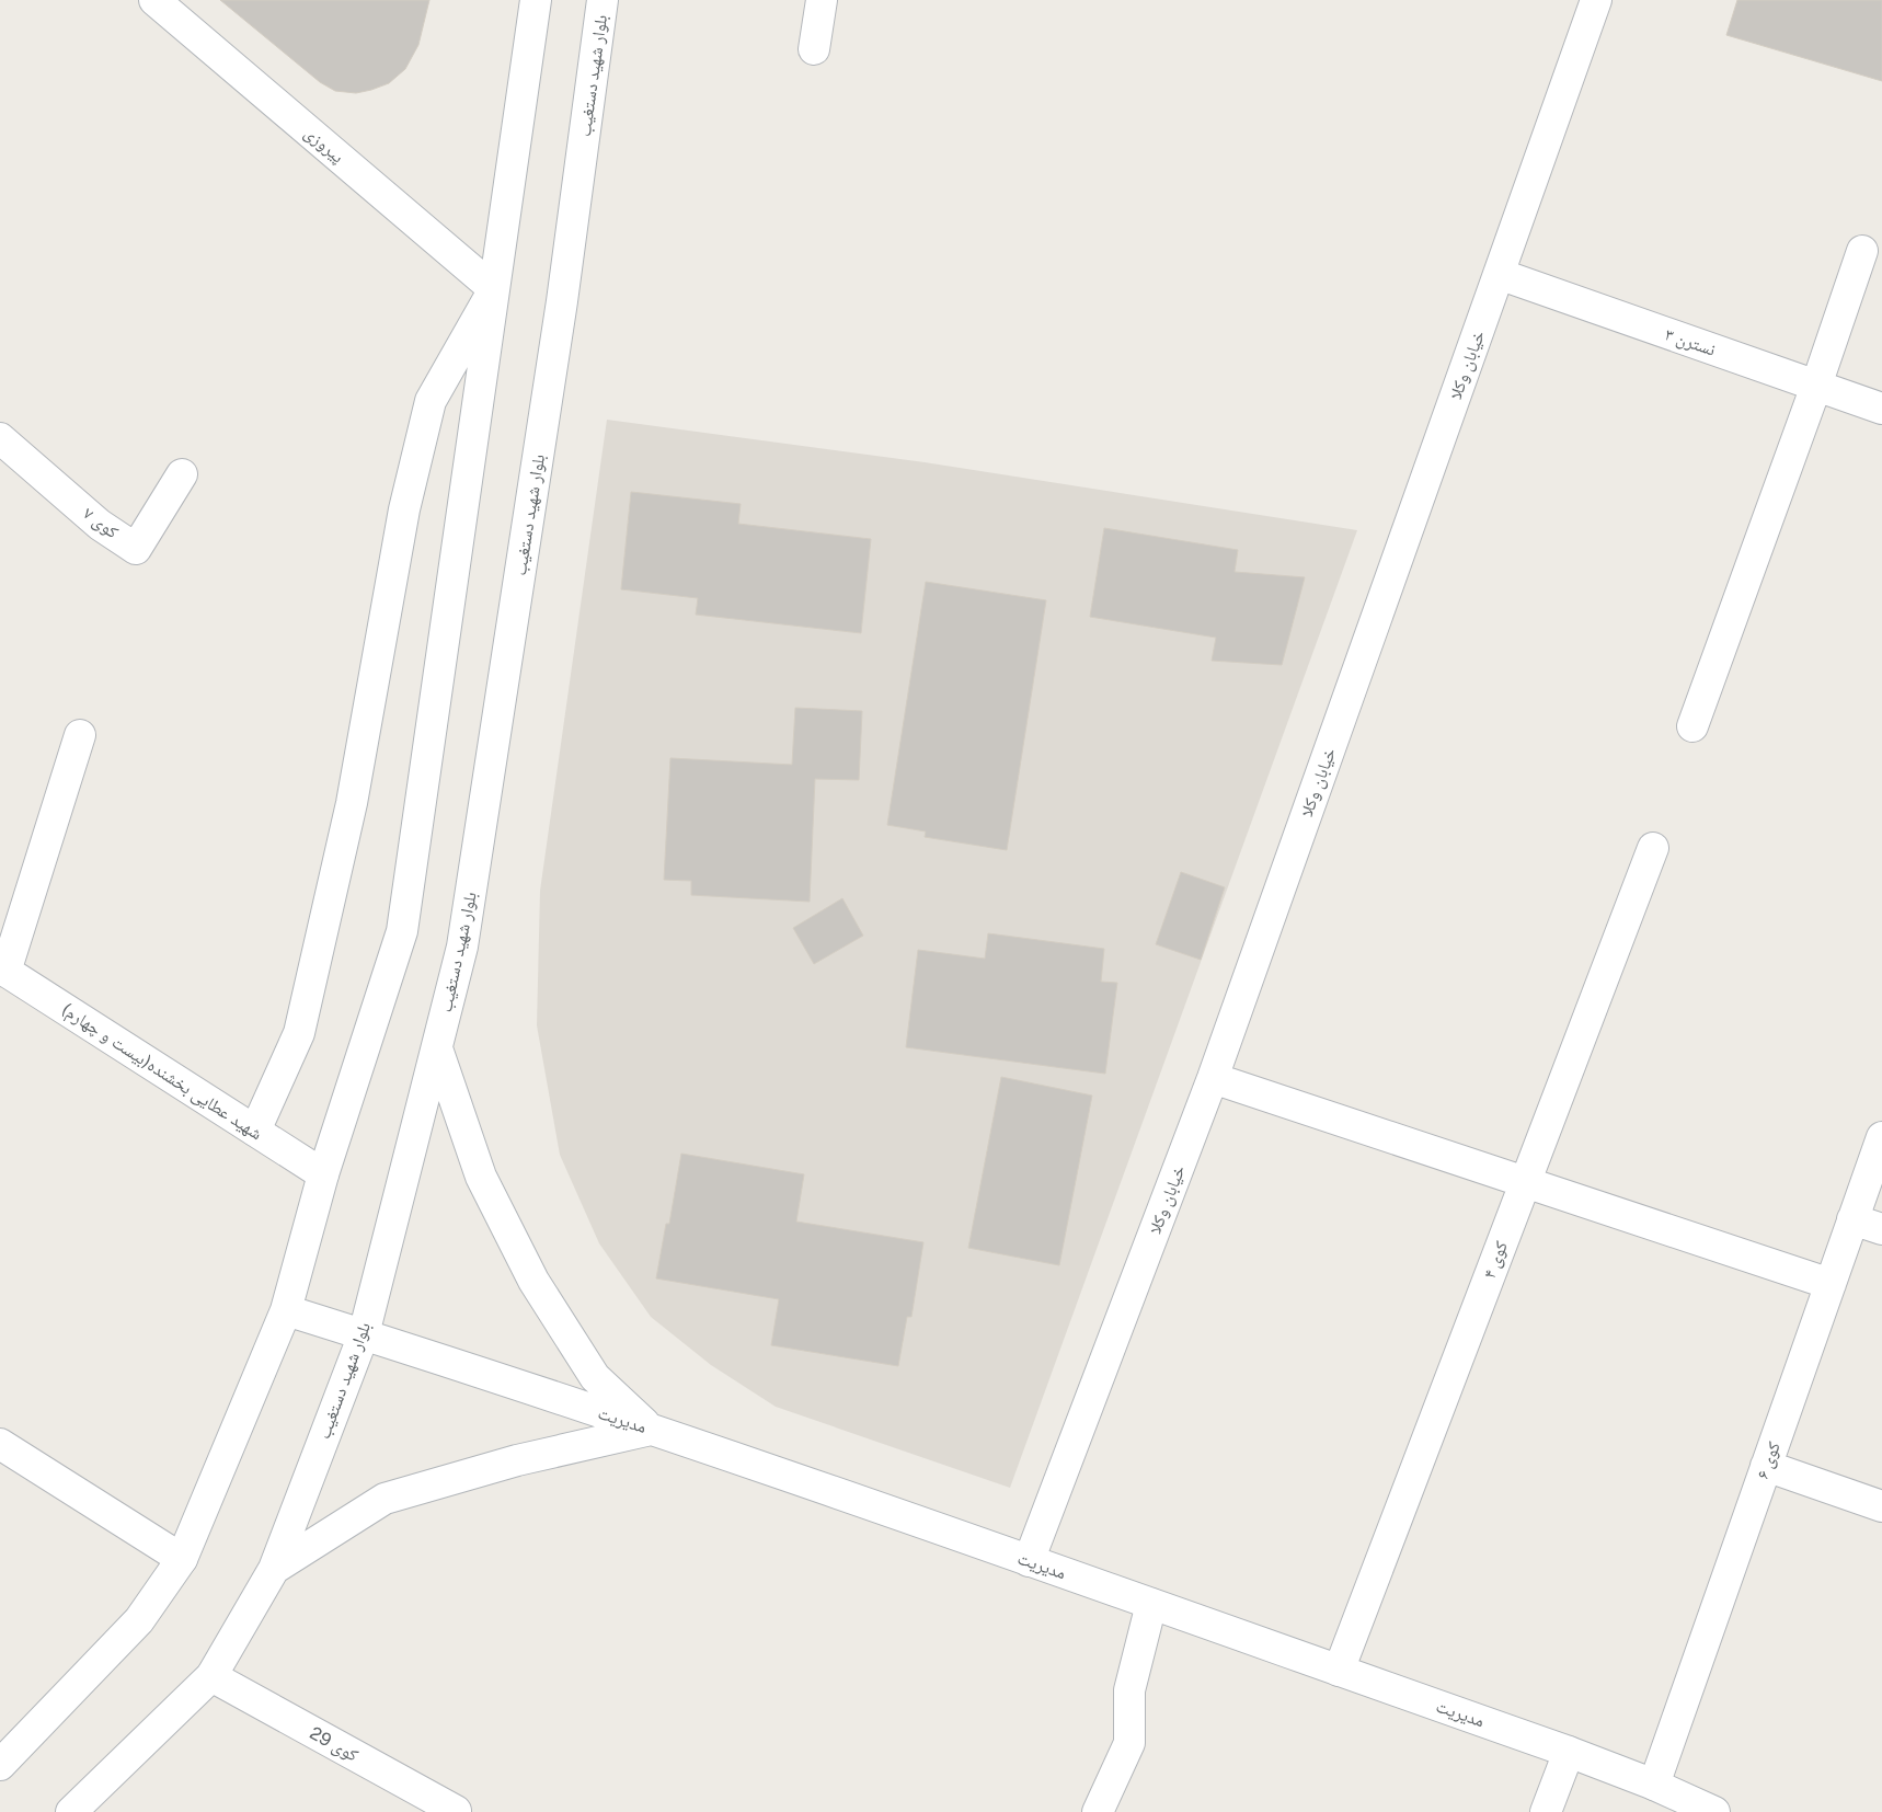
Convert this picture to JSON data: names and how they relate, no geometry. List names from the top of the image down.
{
  "streets": {
    "street": [
      "بلوار شهید دستغیب",
      "پیروزی",
      "نسترن ۳",
      "خیابان وکلا",
      "کوی ۷",
      "شهید عطایی بخشنده(بیست و چهارم)",
      "کوی ۴",
      "مدیریت",
      "کوی ۶",
      "کوی 29"
    ]
  },
  "crossings": [
    ["بلوار شهید دستغیب", "مدیریت"],
    ["بلوار شهید دستغیب", "کوی 29"],
    ["نسترن ۳", "خیابان وکلا"],
    ["خیابان وکلا", "مدیریت"],
    ["کوی ۴", "مدیریت"],
    ["مدیریت", "کوی ۶"]
  ]
}
